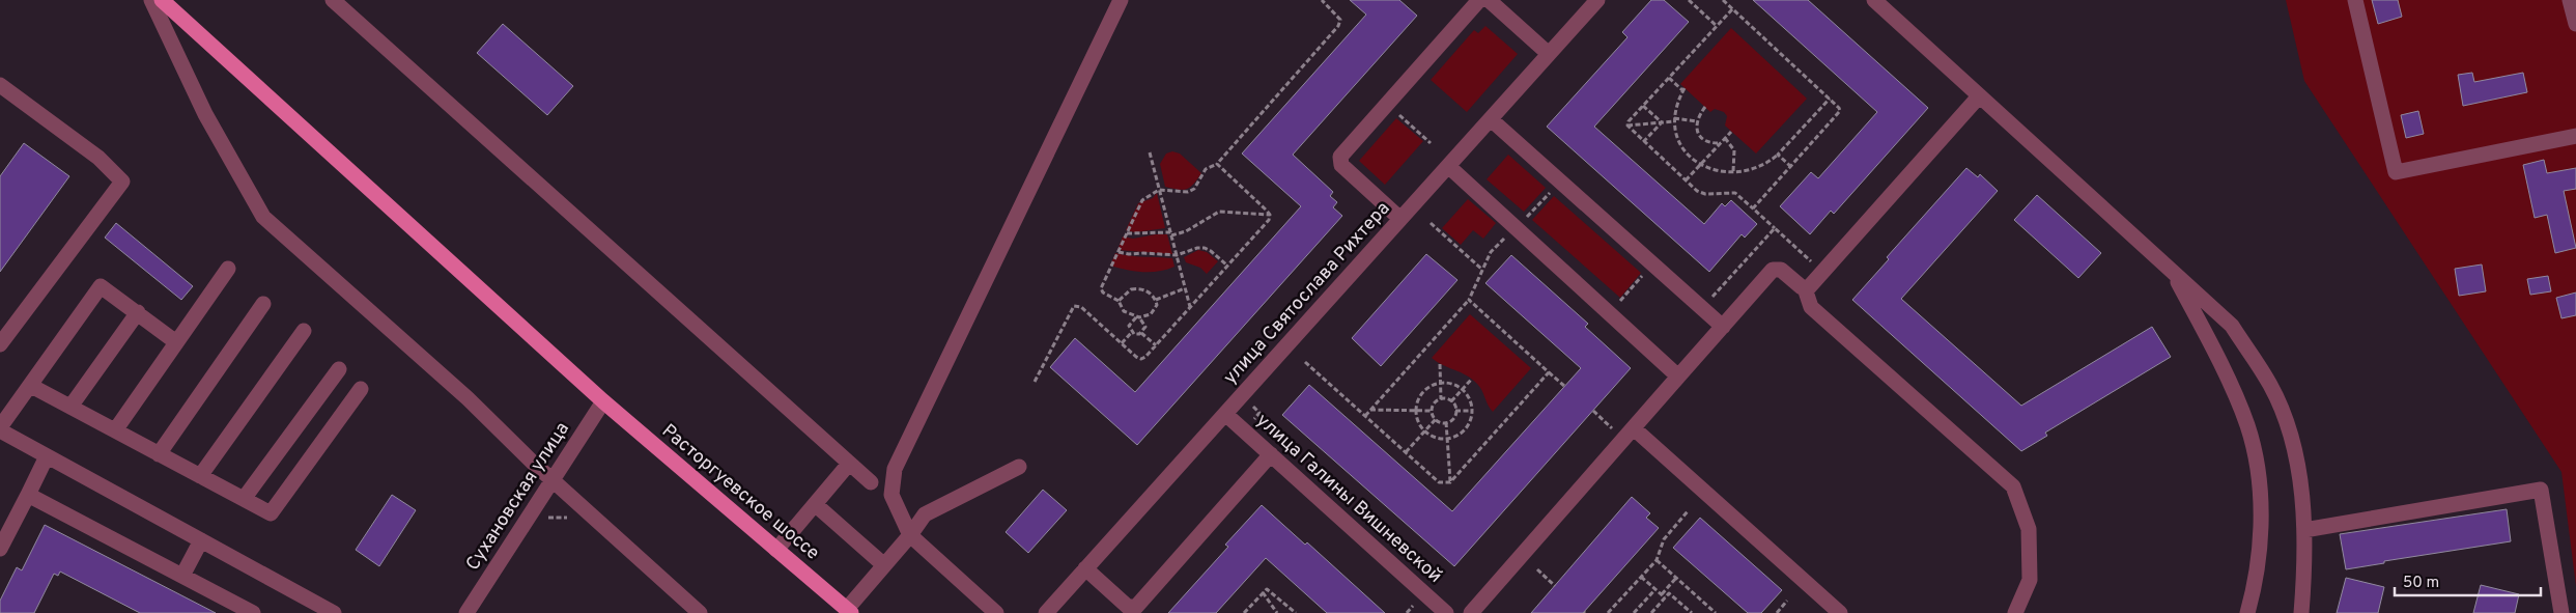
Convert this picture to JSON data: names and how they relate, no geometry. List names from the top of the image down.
{
  "streets": {
    "main road": ["Расторгуевское шоссе"],
    "street": ["улица Святослава Рихтера", "Сухановская улица", "улица Галины Вишневской"]
  },
  "crossings": [
    ["улица Святослава Рихтера", "улица Галины Вишневской"],
    ["Расторгуевское шоссе", "Сухановская улица"]
  ],
  "scale_bar": "50 m"
}
